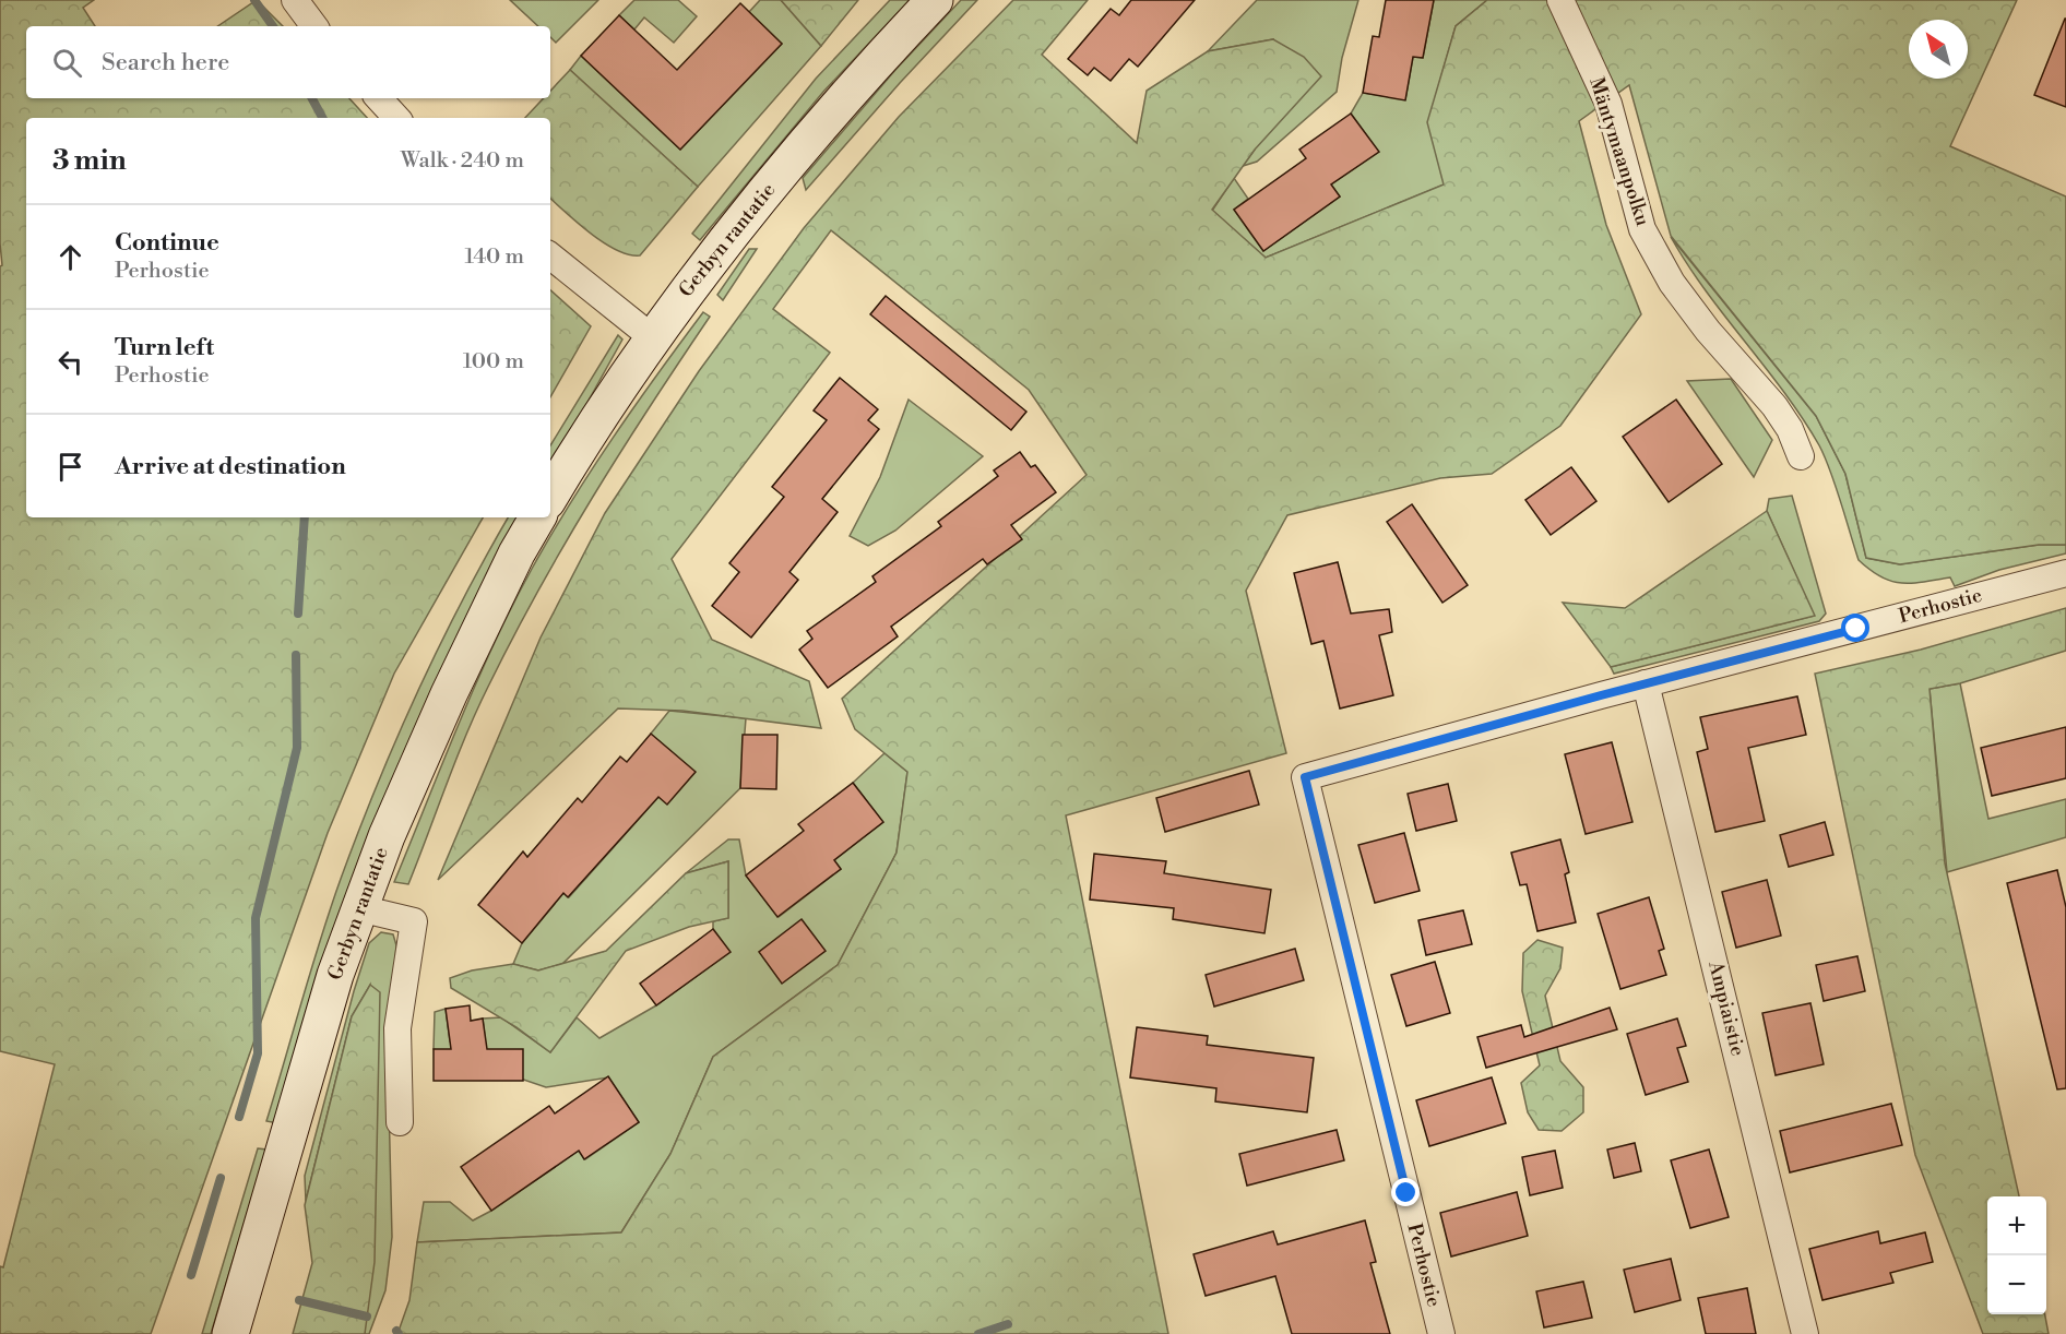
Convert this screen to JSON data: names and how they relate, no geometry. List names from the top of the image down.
{
  "streets": {
    "main road": ["Gerbyn rantatie"],
    "street": ["Mäntymaanpolku", "Perhostie", "Ampiaistie"]
  },
  "crossings": [
    ["Perhostie", "Ampiaistie"]
  ],
  "north": "top left",
  "page": {
    "search": "Search here",
    "heading": ["3 min", "Walk · 240 m"],
    "list": [
      ["Continue", "Perhostie", "140 m"],
      ["Turn left", "Perhostie", "100 m"],
      "Arrive at destination"
    ],
    "map_buttons": ["+", "−"]
  }
}
